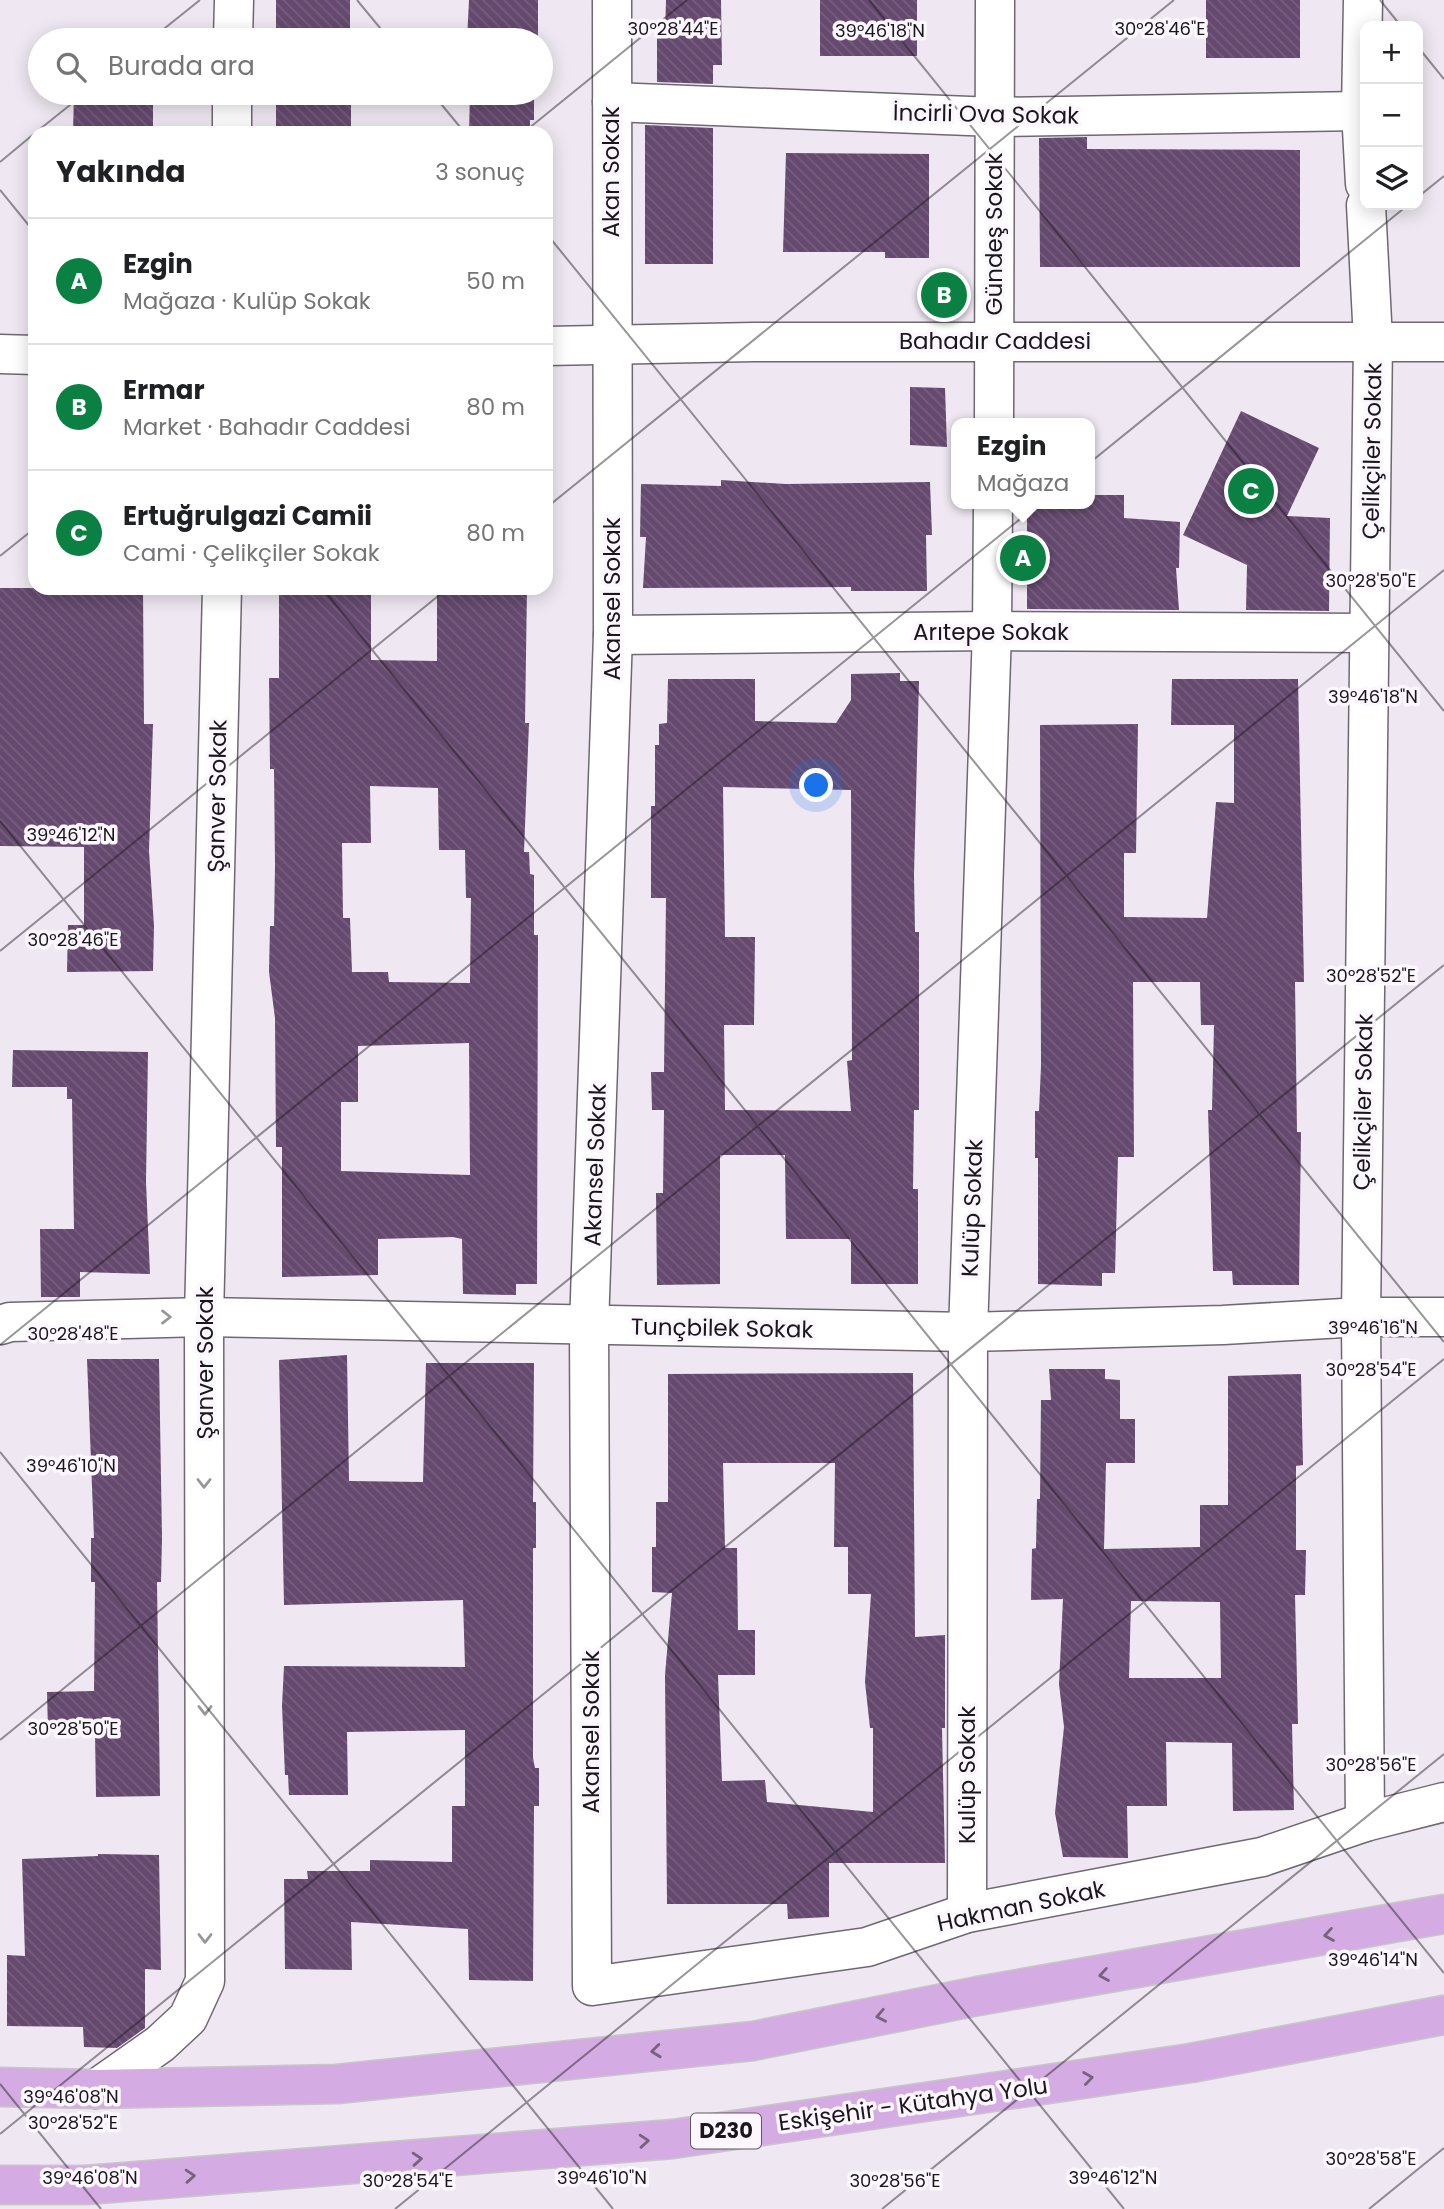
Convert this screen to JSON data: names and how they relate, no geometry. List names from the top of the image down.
{
  "streets": {
    "highway": ["Eskişehir - Kütahya Yolu", "D230"],
    "street": [
      "İncirli Ova Sokak",
      "Akan Sokak",
      "Gündeş Sokak",
      "Bahadır Caddesi",
      "Çelikçiler Sokak",
      "Akansel Sokak",
      "Arıtepe Sokak",
      "Şanver Sokak",
      "Kulüp Sokak",
      "Tunçbilek Sokak",
      "Hakman Sokak"
    ]
  },
  "crossings": [
    ["İncirli Ova Sokak", "Akan Sokak"],
    ["İncirli Ova Sokak", "Gündeş Sokak"],
    ["Akan Sokak", "Bahadır Caddesi"],
    ["Akan Sokak", "Akansel Sokak"],
    ["Gündeş Sokak", "Bahadır Caddesi"],
    ["Bahadır Caddesi", "Çelikçiler Sokak"],
    ["Bahadır Caddesi", "Akansel Sokak"],
    ["Çelikçiler Sokak", "Arıtepe Sokak"],
    ["Çelikçiler Sokak", "Tunçbilek Sokak"],
    ["Çelikçiler Sokak", "Hakman Sokak"],
    ["Akansel Sokak", "Arıtepe Sokak"],
    ["Akansel Sokak", "Tunçbilek Sokak"],
    ["Akansel Sokak", "Hakman Sokak"],
    ["Arıtepe Sokak", "Kulüp Sokak"],
    ["Şanver Sokak", "Tunçbilek Sokak"],
    ["Kulüp Sokak", "Tunçbilek Sokak"],
    ["Kulüp Sokak", "Hakman Sokak"]
  ],
  "one_way": ["Şanver Sokak"],
  "page": {
    "map_buttons": ["+", "−"],
    "search": "Burada ara",
    "heading": ["Yakında", "3 sonuç"],
    "list": [
      {
        "mark": "A",
        "name": "Ezgin",
        "note": "Mağaza · Kulüp Sokak",
        "value": "50 m"
      },
      {
        "mark": "B",
        "name": "Ermar",
        "note": "Market · Bahadır Caddesi",
        "value": "80 m"
      },
      {
        "mark": "C",
        "name": "Ertuğrulgazi Camii",
        "note": "Cami · Çelikçiler Sokak",
        "value": "80 m"
      }
    ],
    "pins": ["B", "C", "A"],
    "popup": ["Ezgin", "Mağaza"]
  },
  "coordinates": [
    "30°28'44\"E",
    "30°28'46\"E",
    "39°46'18\"N",
    "30°28'50\"E",
    "39°46'12\"N",
    "30°28'52\"E",
    "39°46'16\"N",
    "30°28'48\"E",
    "30°28'54\"E",
    "39°46'10\"N",
    "30°28'56\"E",
    "39°46'14\"N",
    "39°46'08\"N",
    "30°28'58\"E"
  ]
}
